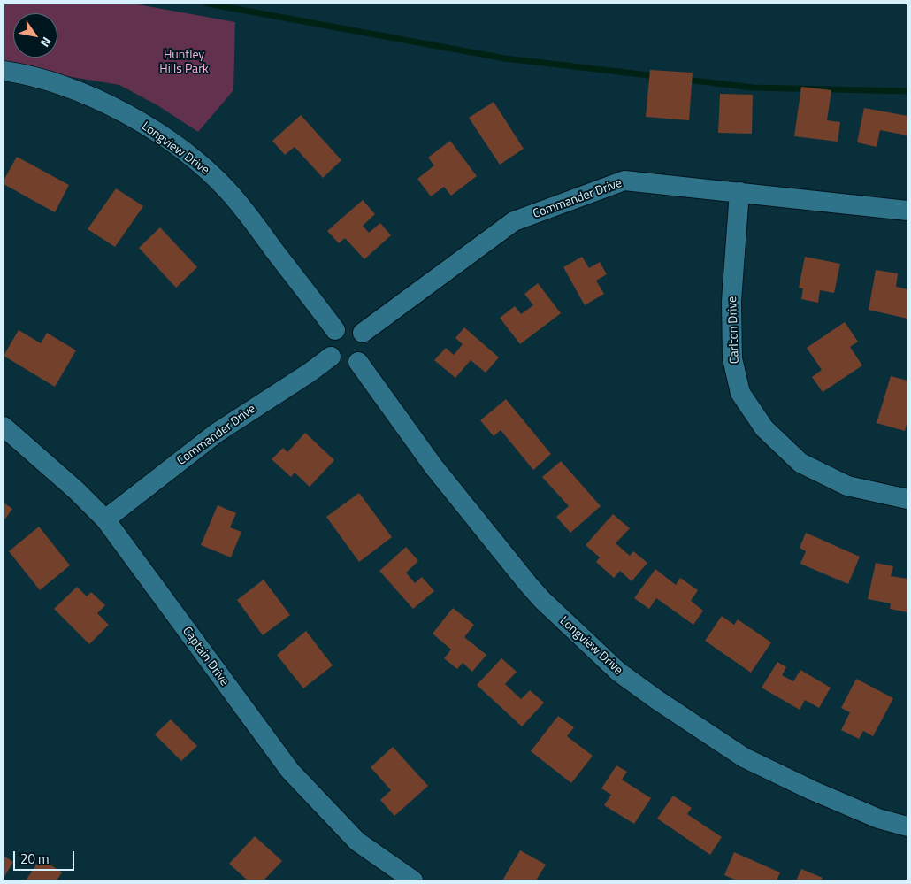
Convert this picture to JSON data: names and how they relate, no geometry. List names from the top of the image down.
{
  "streets": {
    "street": [
      "Longview Drive",
      "Commander Drive",
      "Carlton Drive",
      "Captain Drive"
    ]
  },
  "crossings": [
    ["Longview Drive", "Commander Drive"],
    ["Commander Drive", "Carlton Drive"],
    ["Commander Drive", "Captain Drive"]
  ],
  "parks": ["Huntley Hills Park"],
  "scale_bar": "20 m",
  "north": "bottom right"
}
